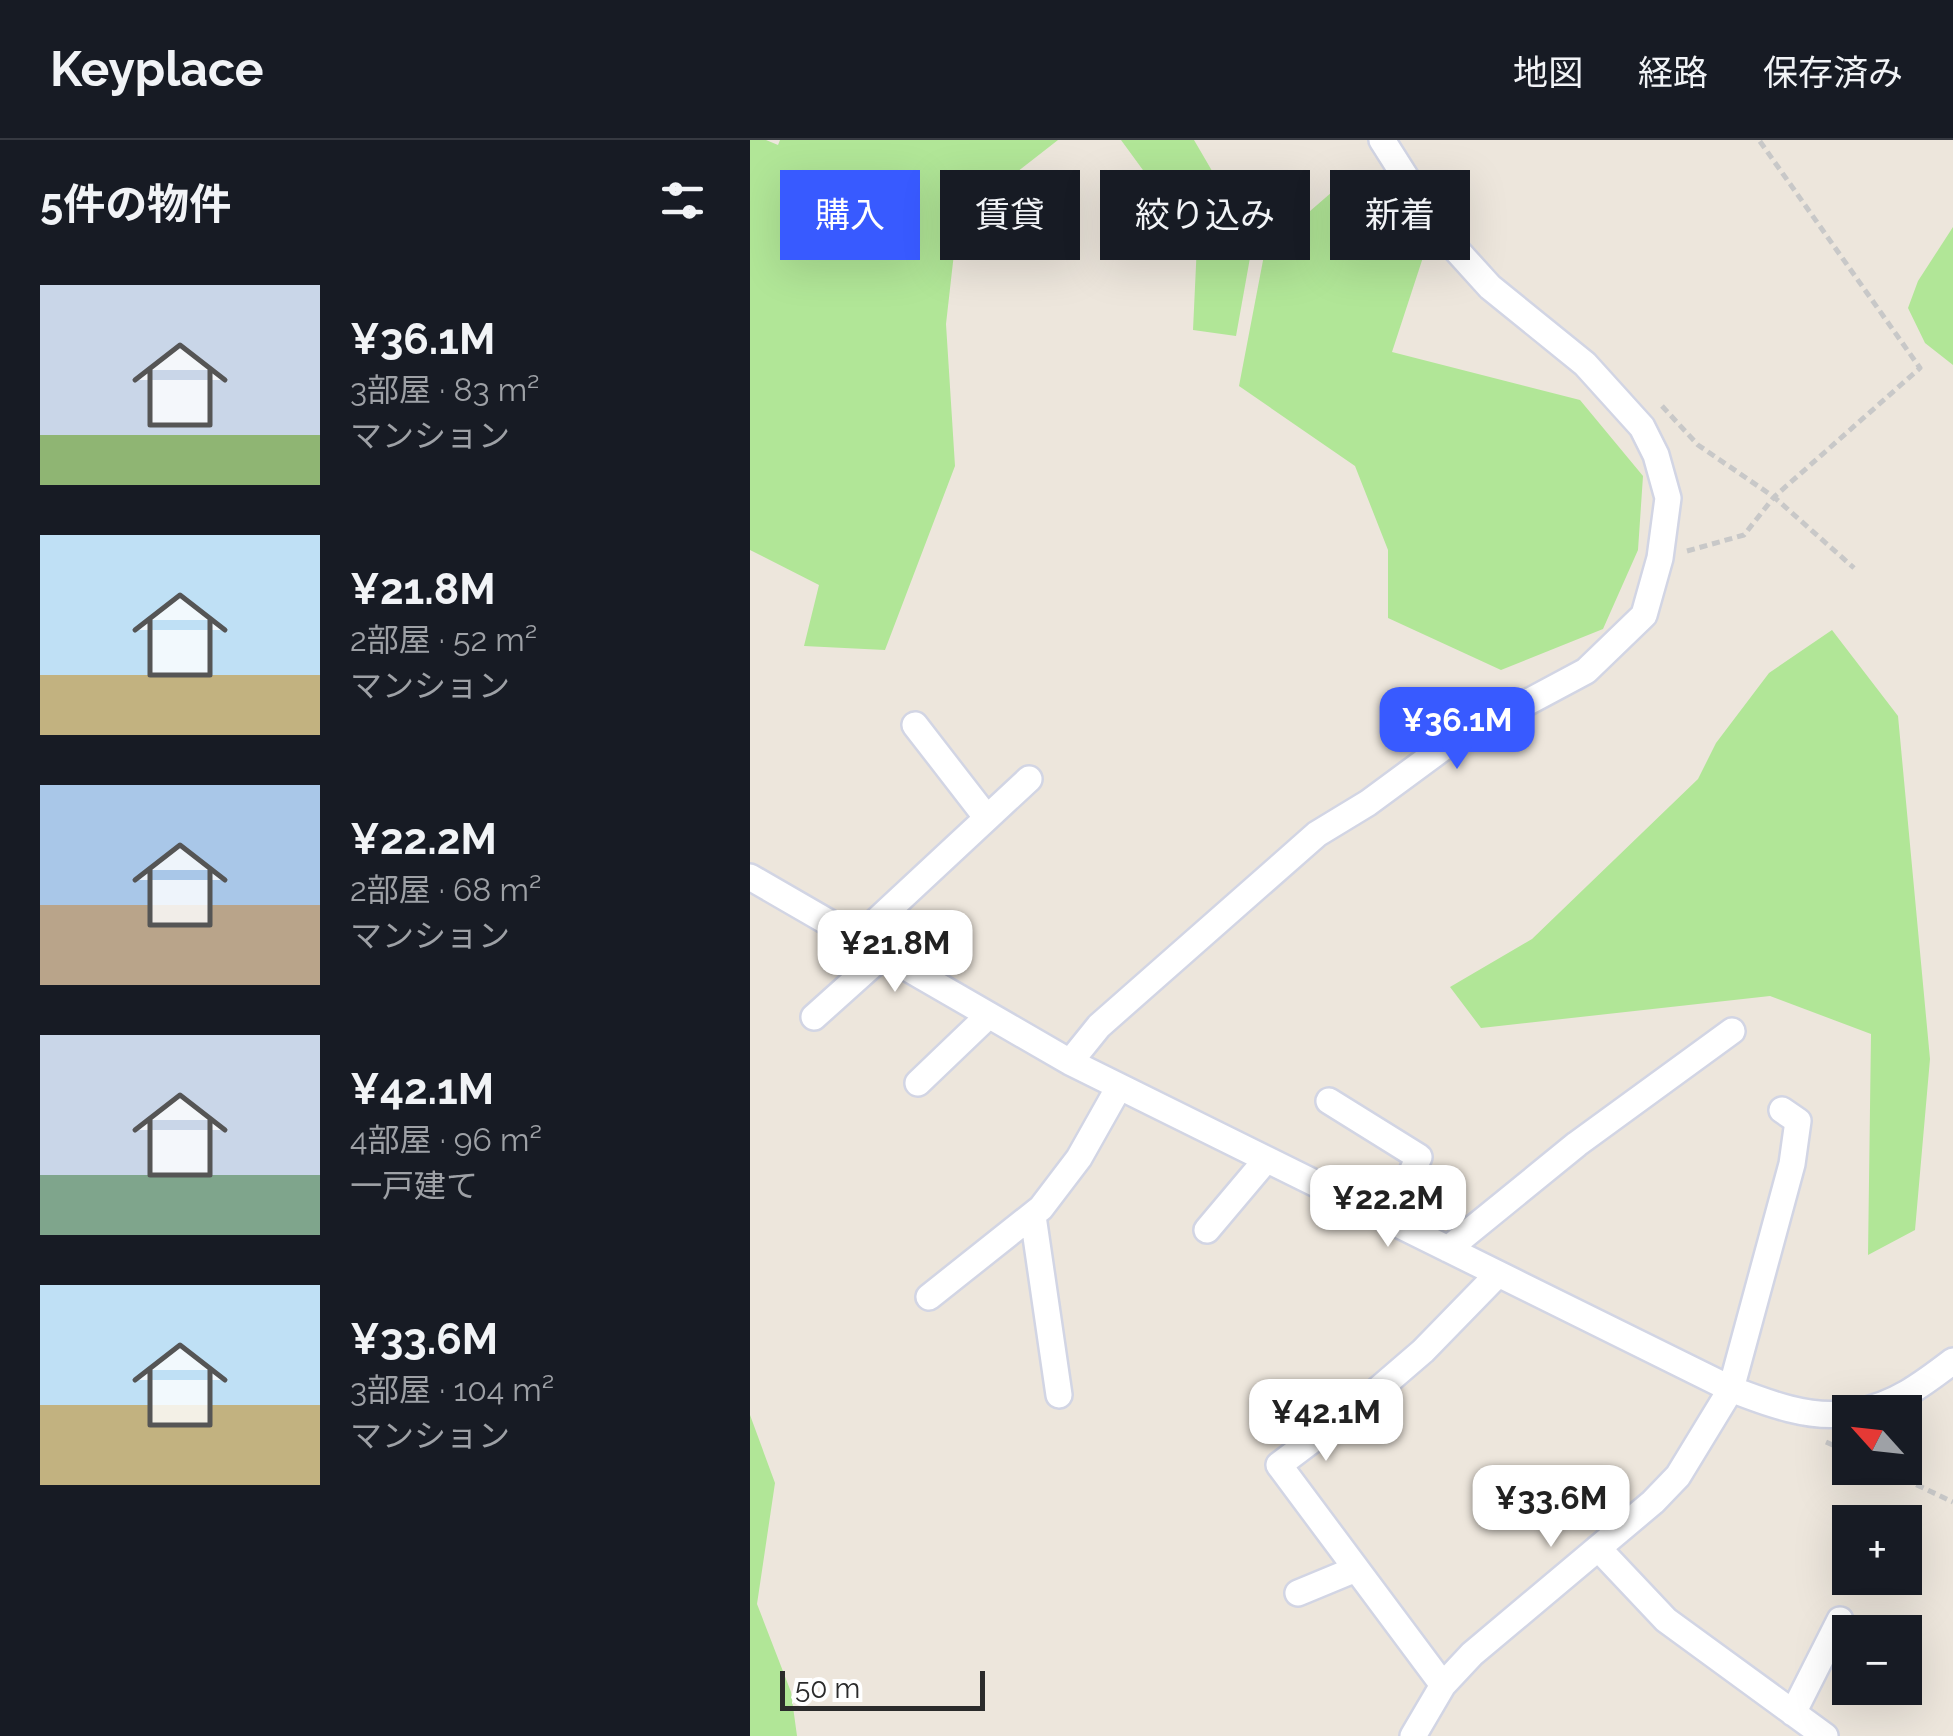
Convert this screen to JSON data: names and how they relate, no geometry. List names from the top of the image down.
{
  "scale_bar": "50 m",
  "north": "top left",
  "page": {
    "header": "Keyplace",
    "nav": ["地図", "経路", "保存済み"],
    "heading": "5件の物件",
    "chip": [
      "購入",
      "賃貸",
      "絞り込み",
      "新着"
    ],
    "list": [
      {
        "name": "¥36.1M",
        "note": "3部屋 · 83 m² · マンション"
      },
      {
        "name": "¥21.8M",
        "note": "2部屋 · 52 m² · マンション"
      },
      {
        "name": "¥22.2M",
        "note": "2部屋 · 68 m² · マンション"
      },
      {
        "name": "¥42.1M",
        "note": "4部屋 · 96 m² · 一戸建て"
      },
      {
        "name": "¥33.6M",
        "note": "3部屋 · 104 m² · マンション"
      }
    ],
    "price": [
      "¥36.1M",
      "¥21.8M",
      "¥22.2M",
      "¥42.1M",
      "¥33.6M"
    ],
    "map_buttons": ["+", "−"],
    "scale": "50 m"
  }
}
